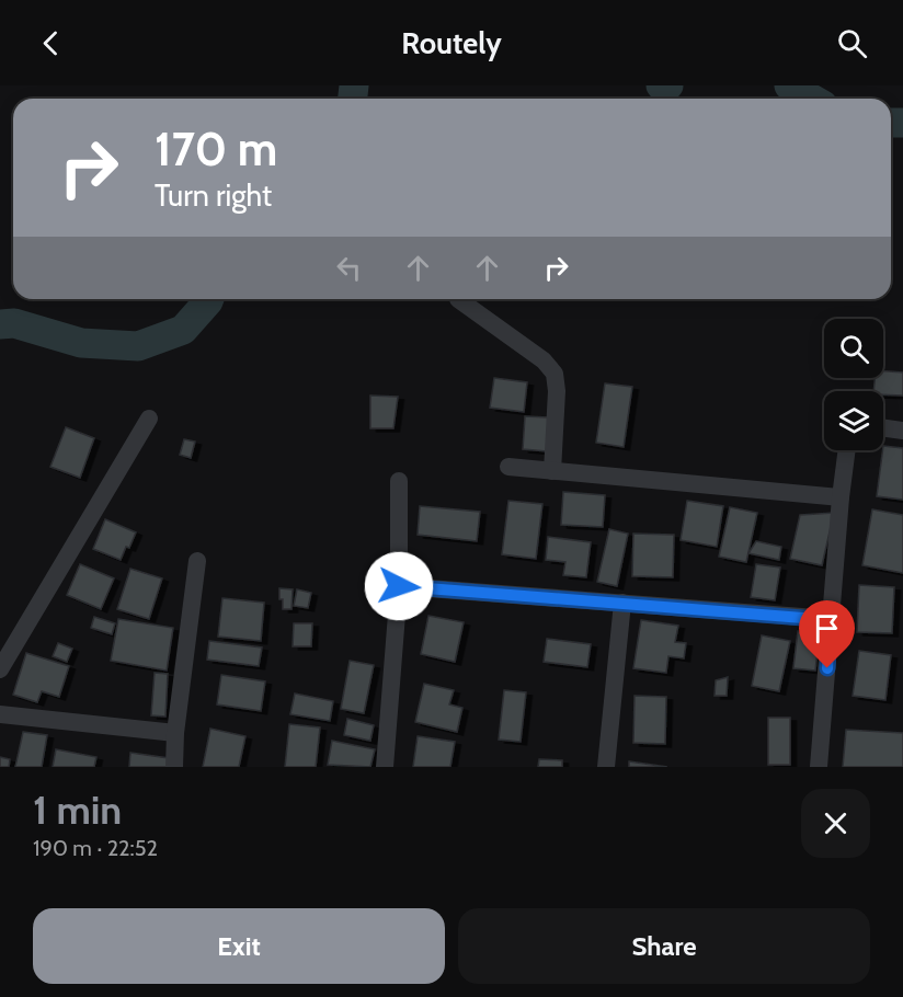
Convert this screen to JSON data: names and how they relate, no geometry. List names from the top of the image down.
{
  "page": {
    "header": "Routely",
    "turn": ["170 m", "Turn right"],
    "heading": ["1 min", "190 m · 22:52"],
    "buttons": ["Exit", "Share"]
  }
}
